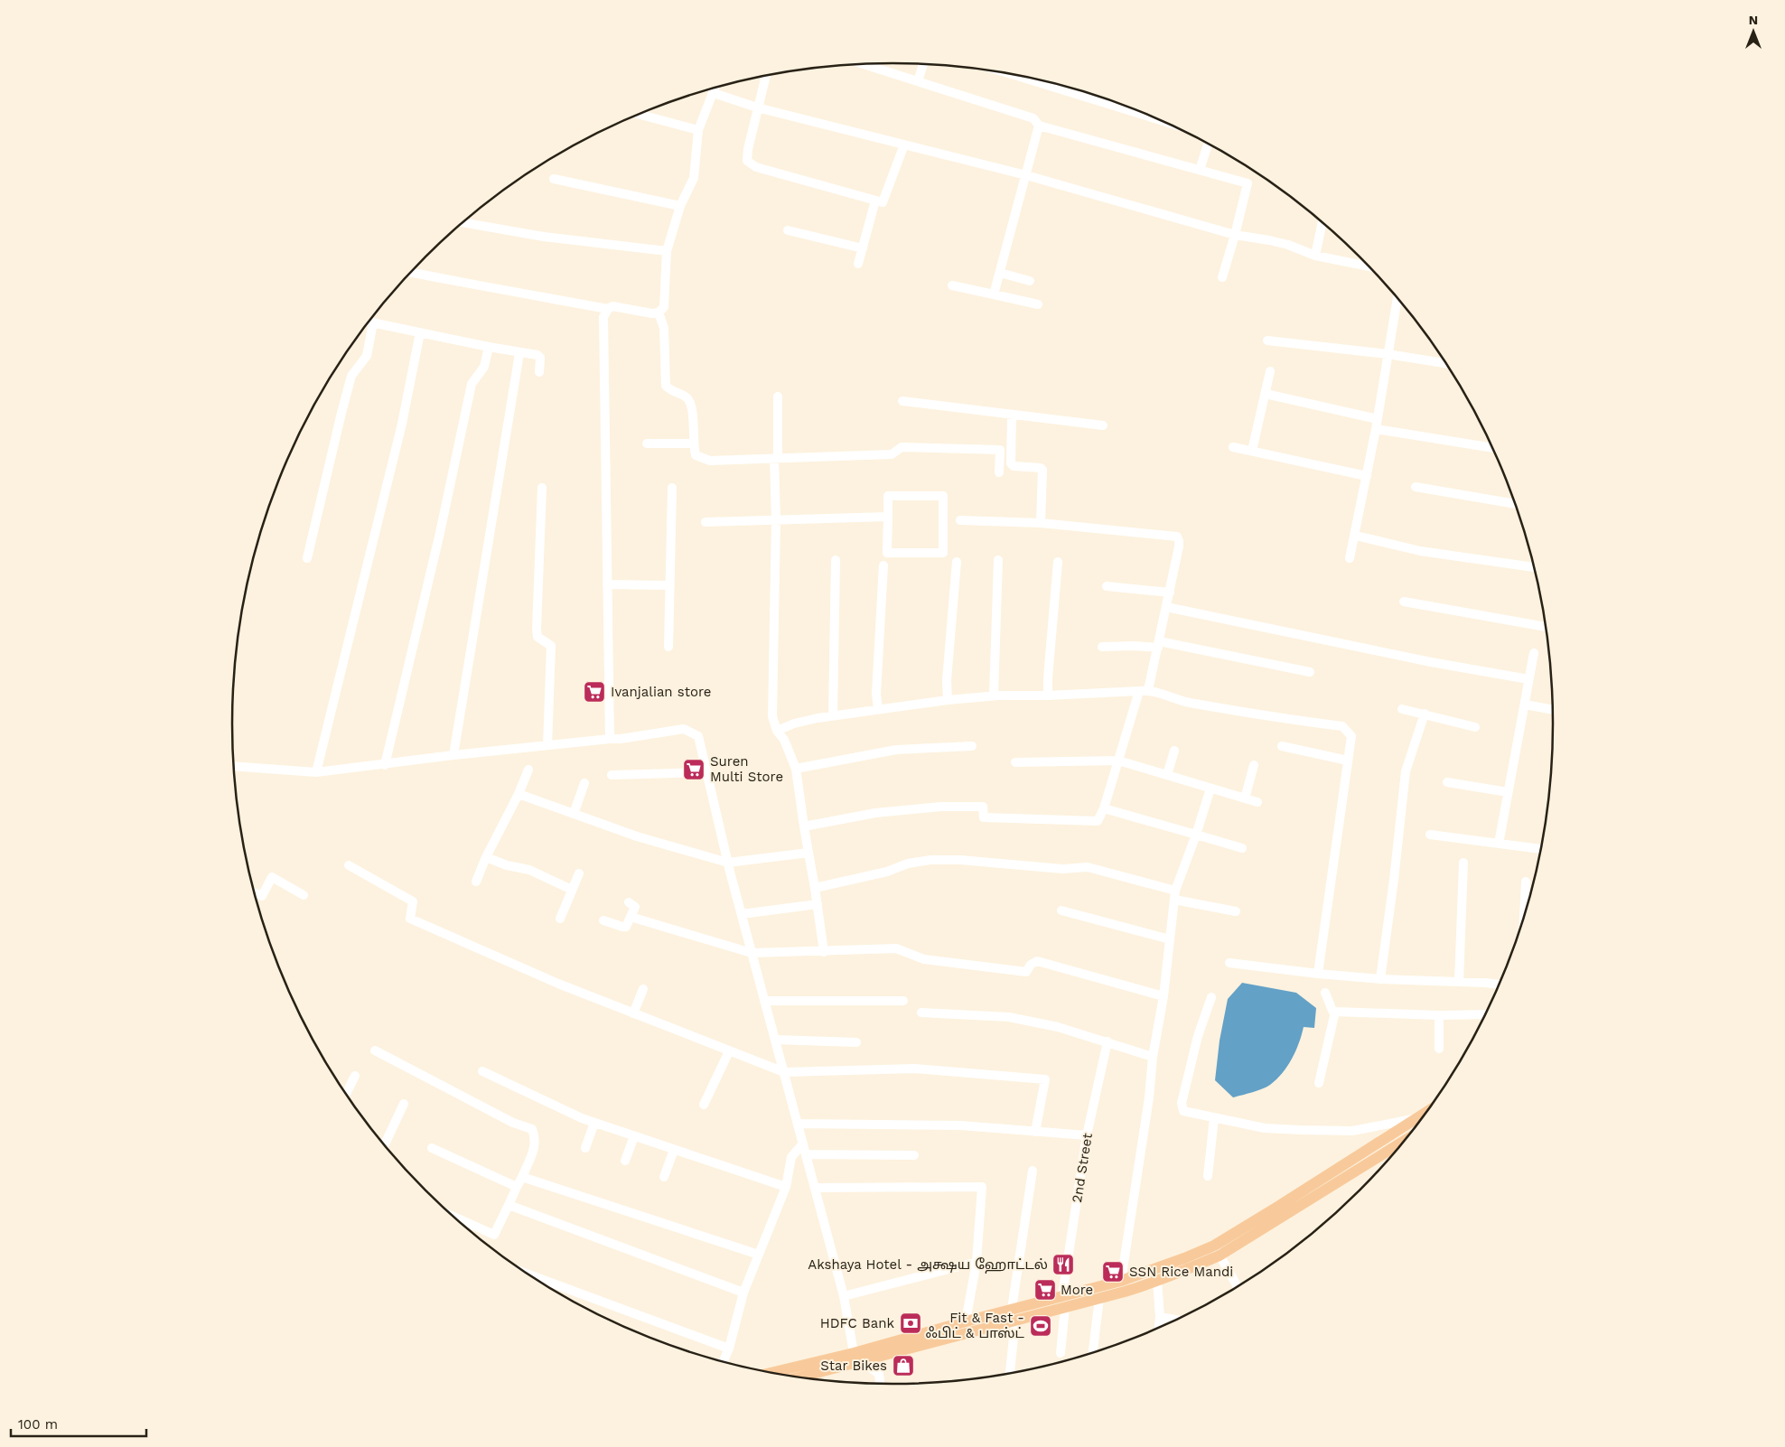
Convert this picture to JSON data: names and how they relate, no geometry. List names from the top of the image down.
{
  "streets": {
    "street": ["2nd Street"]
  },
  "places": {
    "supermarket": [
      "Ivanjalian store",
      "Suren Multi Store",
      "SSN Rice Mandi",
      "More"
    ],
    "restaurant": ["Akshaya Hotel - அக்ஷய ஹோட்டல்"],
    "bank": ["HDFC Bank"],
    "sports": ["Fit & Fast - ஃபிட் & பாஸ்ட்"],
    "shop": ["Star Bikes"]
  },
  "scale_bar": "100 m",
  "north": "top"
}
